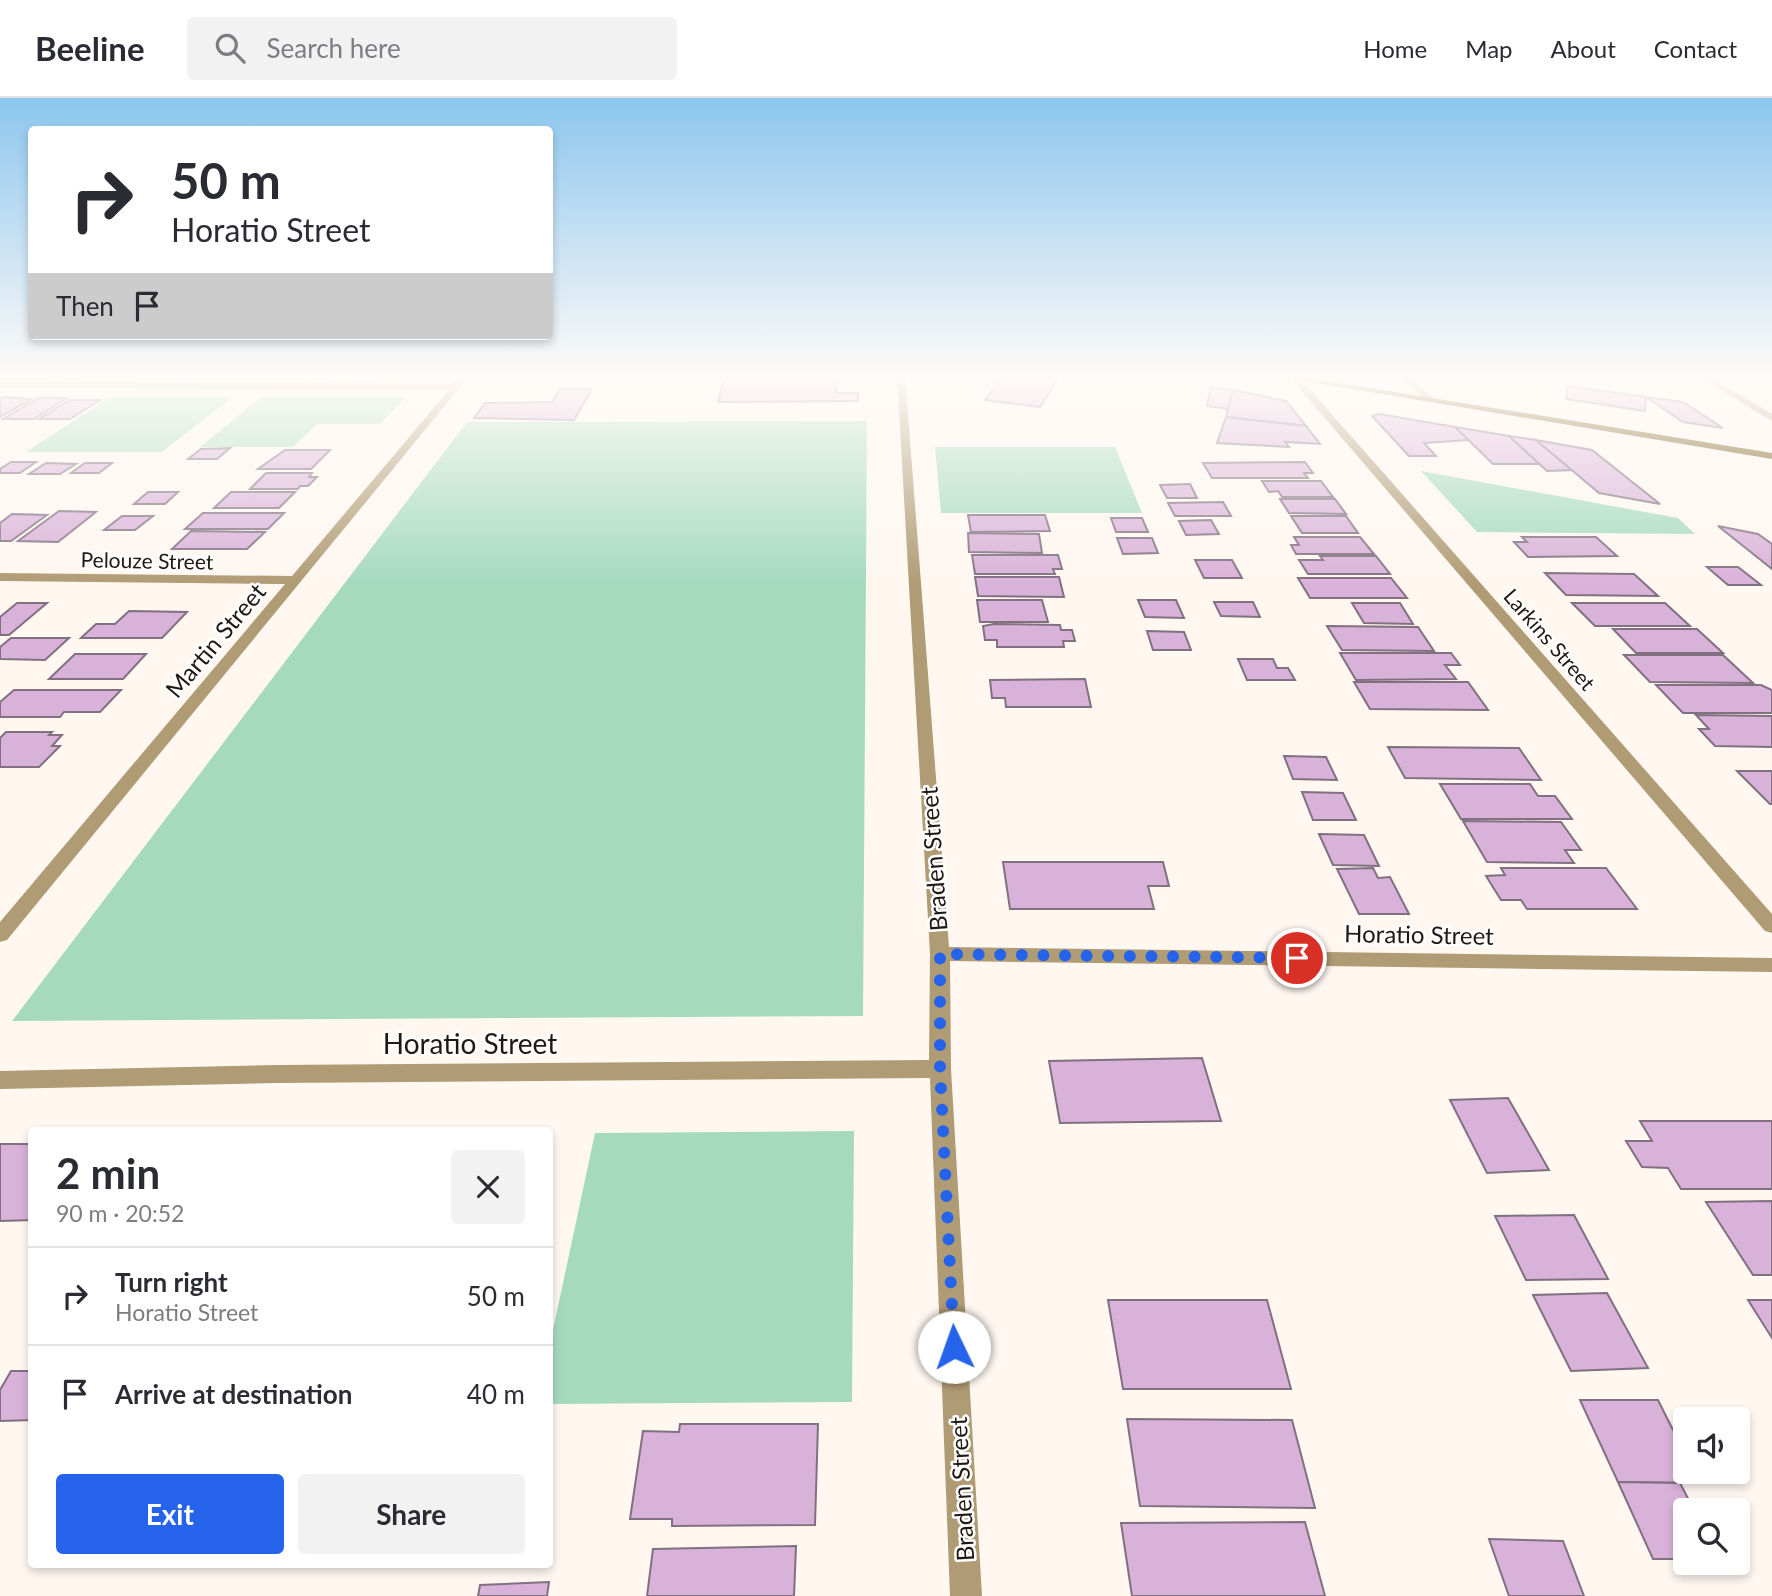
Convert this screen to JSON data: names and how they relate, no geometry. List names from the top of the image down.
{
  "streets": {
    "street": [
      "Pelouze Street",
      "Larkins Street",
      "Martin Street",
      "Braden Street",
      "Horatio Street"
    ]
  },
  "crossings": [
    ["Pelouze Street", "Martin Street"],
    ["Braden Street", "Horatio Street"]
  ],
  "page": {
    "header": "Beeline",
    "search": "Search here",
    "nav": [
      "Home",
      "Map",
      "About",
      "Contact"
    ],
    "turn": ["50 m", "Horatio Street"],
    "then": "Then",
    "heading": ["2 min", "90 m · 20:52"],
    "list": [
      {
        "name": "Turn right",
        "note": "Horatio Street",
        "value": "50 m"
      },
      {
        "name": "Arrive at destination",
        "value": "40 m"
      }
    ],
    "buttons": ["Exit", "Share"]
  }
}
